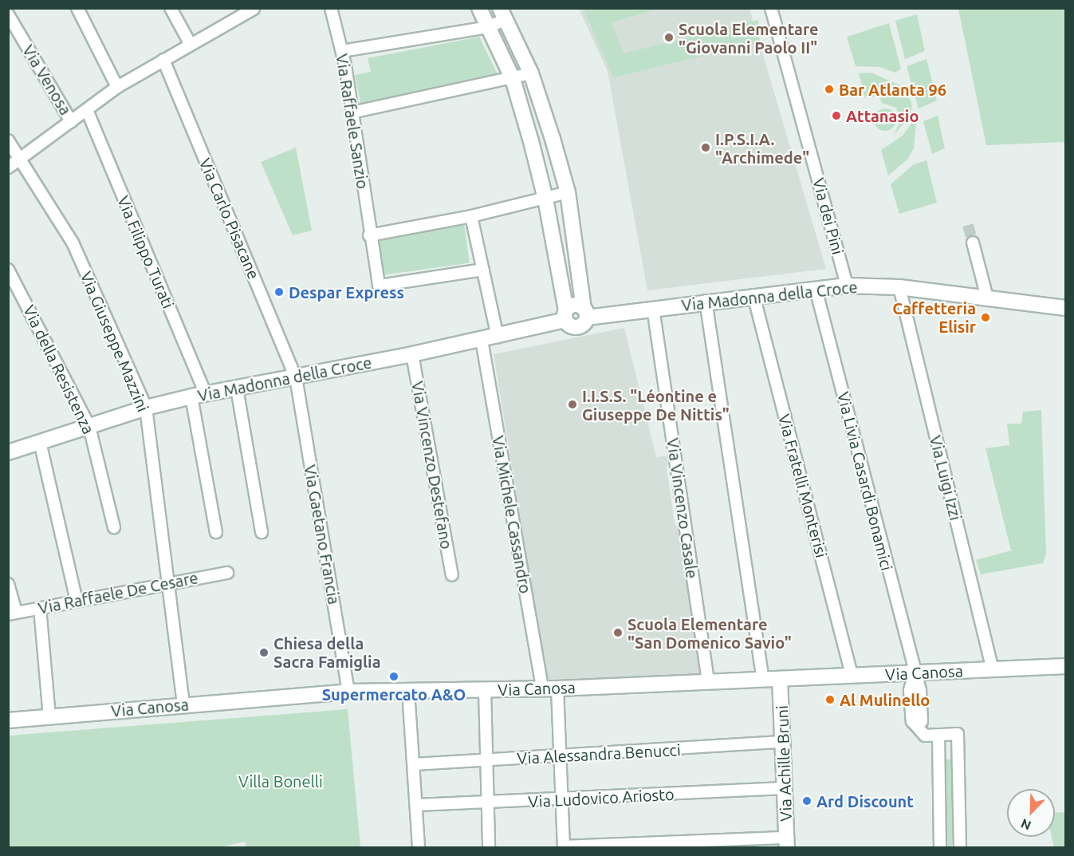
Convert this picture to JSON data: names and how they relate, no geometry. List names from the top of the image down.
{
  "streets": {
    "street": [
      "Via Venosa",
      "Via Raffaele Sanzio",
      "Via dei Pini",
      "Via Carlo Pisacane",
      "Via Filippo Turati",
      "Via Madonna della Croce",
      "Via Giuseppe Mazzini",
      "Via della Resistenza",
      "Via Vincenzo Destefano",
      "Via Luigi Izzi",
      "Via Livia Casardi Bonamici",
      "Via Fratelli Monterisi",
      "Via Vincenzo Casale",
      "Via Michele Cassandro",
      "Via Gaetano Francia",
      "Via Raffaele De Cesare",
      "Via Canosa",
      "Via Alessandra Benucci",
      "Via Achille Bruni",
      "Via Ludovico Ariosto"
    ]
  },
  "crossings": [
    ["Via dei Pini", "Via Madonna della Croce"],
    ["Via Carlo Pisacane", "Via Madonna della Croce"],
    ["Via Carlo Pisacane", "Via Gaetano Francia"],
    ["Via Filippo Turati", "Via Madonna della Croce"],
    ["Via Madonna della Croce", "Via Giuseppe Mazzini"],
    ["Via Madonna della Croce", "Via della Resistenza"],
    ["Via Madonna della Croce", "Via Vincenzo Destefano"],
    ["Via Madonna della Croce", "Via Luigi Izzi"],
    ["Via Madonna della Croce", "Via Livia Casardi Bonamici"],
    ["Via Madonna della Croce", "Via Fratelli Monterisi"],
    ["Via Madonna della Croce", "Via Vincenzo Casale"],
    ["Via Madonna della Croce", "Via Michele Cassandro"],
    ["Via Madonna della Croce", "Via Gaetano Francia"],
    ["Via Giuseppe Mazzini", "Via Raffaele De Cesare"],
    ["Via Giuseppe Mazzini", "Via Canosa"],
    ["Via Luigi Izzi", "Via Canosa"],
    ["Via Livia Casardi Bonamici", "Via Canosa"],
    ["Via Fratelli Monterisi", "Via Canosa"],
    ["Via Vincenzo Casale", "Via Canosa"],
    ["Via Michele Cassandro", "Via Canosa"],
    ["Via Gaetano Francia", "Via Canosa"],
    ["Via Canosa", "Via Achille Bruni"],
    ["Via Alessandra Benucci", "Via Achille Bruni"],
    ["Via Achille Bruni", "Via Ludovico Ariosto"]
  ],
  "parks": ["Villa Bonelli"],
  "places": [
    "Scuola Elementare \"Giovanni Paolo II\"",
    "Bar Atlanta 96",
    "Attanasio",
    "I.P.S.I.A. \"Archimede\"",
    "Despar Express",
    "Caffetteria Elisir",
    "I.I.S.S. \"Léontine e Giuseppe De Nittis\"",
    "Scuola Elementare \"San Domenico Savio\"",
    "Chiesa della Sacra Famiglia",
    "Supermercato A&O",
    "Al Mulinello",
    "Ard Discount"
  ],
  "north": "bottom left"
}
